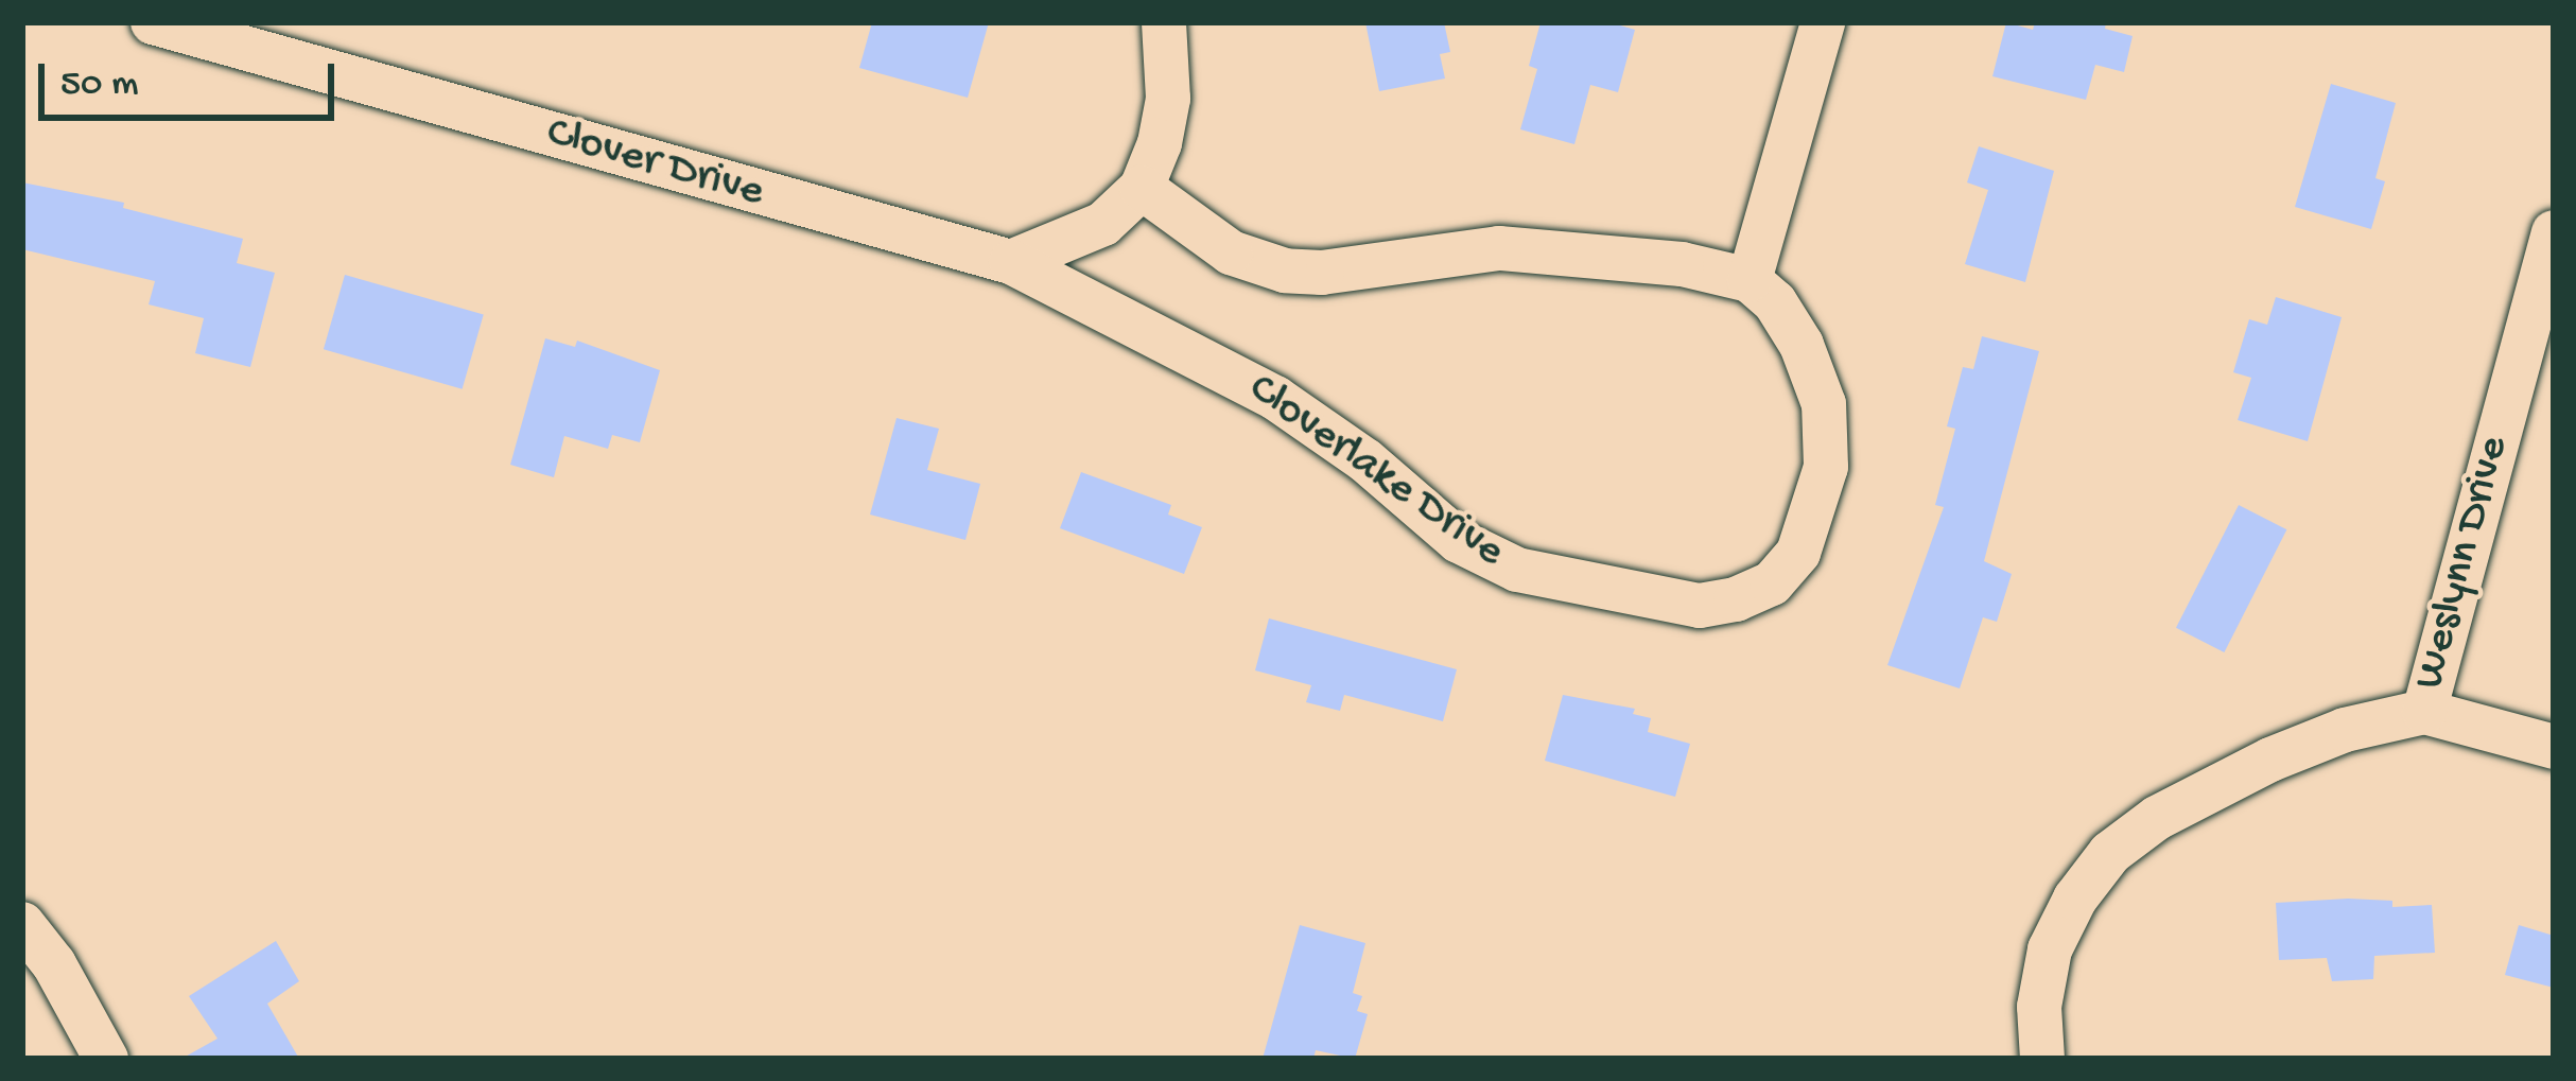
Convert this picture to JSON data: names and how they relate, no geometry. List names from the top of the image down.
{
  "streets": {
    "street": ["Clover Drive", "Cloverlake Drive", "Weslynn Drive"]
  },
  "crossings": [
    ["Clover Drive", "Cloverlake Drive"]
  ],
  "scale_bar": "50 m"
}
